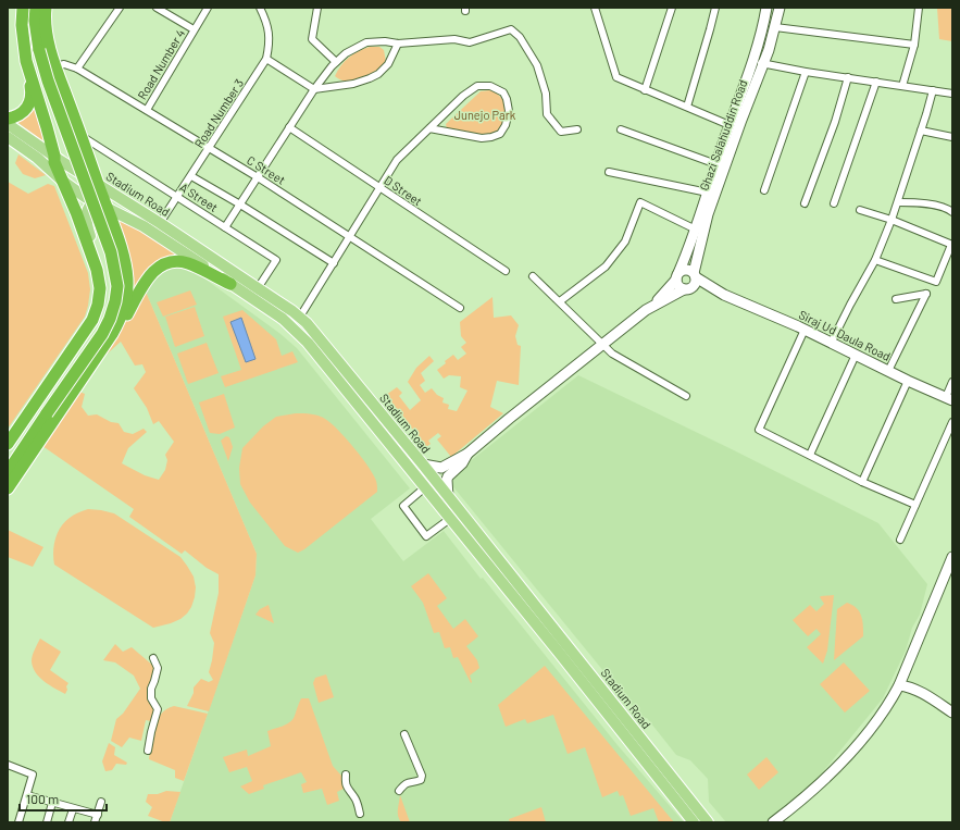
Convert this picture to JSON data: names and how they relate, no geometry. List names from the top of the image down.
{
  "streets": {
    "main road": ["Ghazi Salahuddin Road", "Stadium Road", "Siraj Ud Daula Road"],
    "street": [
      "Road Number 4",
      "Road Number 3",
      "C Street",
      "D Street",
      "A Street"
    ]
  },
  "crossings": [
    ["Road Number 4", "C Street"],
    ["Road Number 3", "C Street"],
    ["Road Number 3", "Stadium Road"],
    ["Road Number 3", "A Street"],
    ["Ghazi Salahuddin Road", "Stadium Road"],
    ["Ghazi Salahuddin Road", "Siraj Ud Daula Road"],
    ["Stadium Road", "A Street"]
  ],
  "parks": ["Junejo Park"],
  "scale_bar": "100 m"
}
